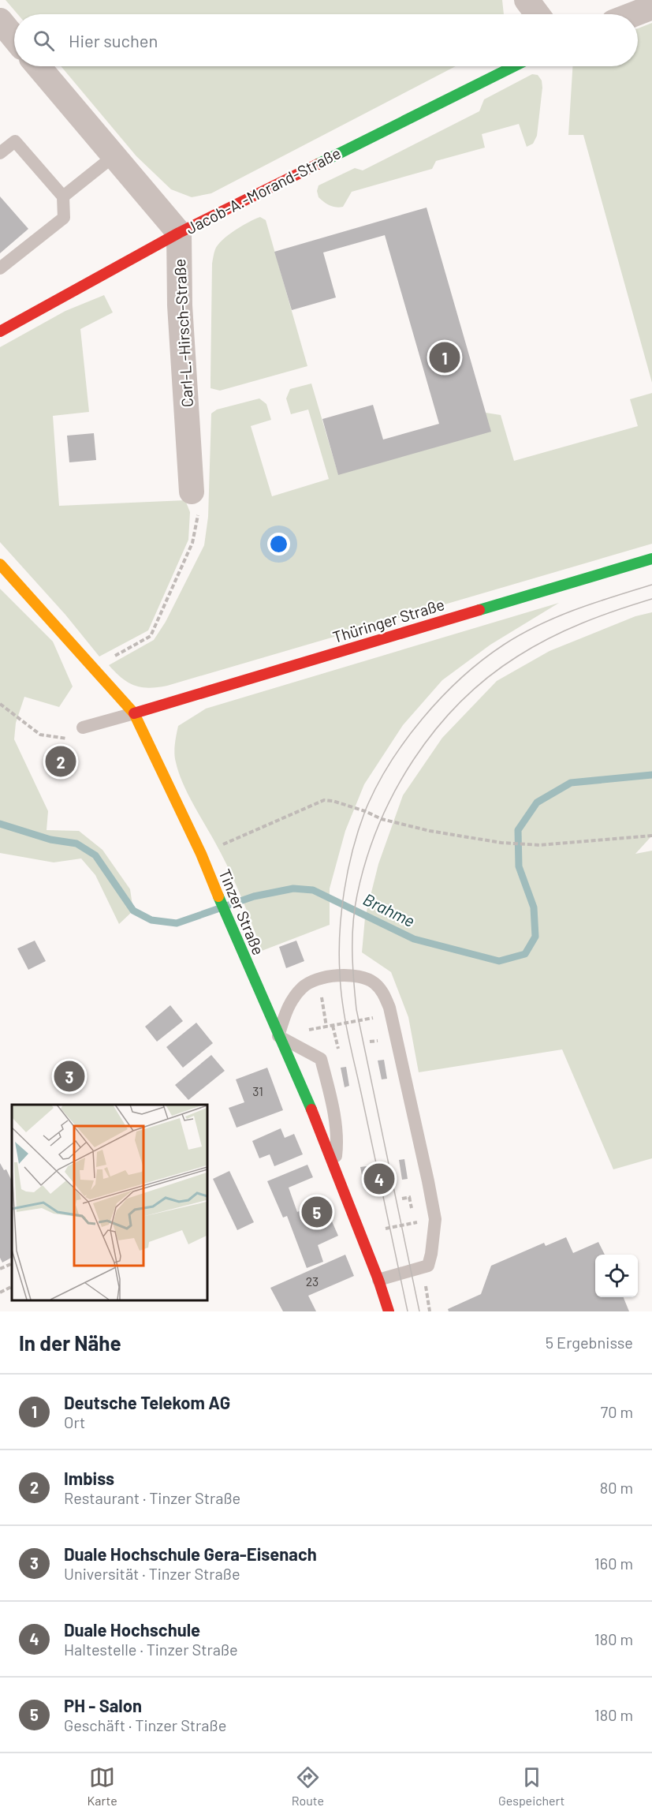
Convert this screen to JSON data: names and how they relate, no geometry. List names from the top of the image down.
{
  "streets": {
    "street": [
      "Jacob-A.-Morand-Straße",
      "Carl-L.-Hirsch-Straße",
      "Thüringer Straße",
      "Tinzer Straße"
    ]
  },
  "crossings": [
    ["Jacob-A.-Morand-Straße", "Carl-L.-Hirsch-Straße"],
    ["Thüringer Straße", "Tinzer Straße"]
  ],
  "water": ["Brahme"],
  "house_numbers": ["31", "23"],
  "page": {
    "search": "Hier suchen",
    "pins": [
      "1",
      "2",
      "3",
      "4",
      "5"
    ],
    "heading": ["In der Nähe", "5 Ergebnisse"],
    "list": [
      {
        "mark": "1",
        "name": "Deutsche Telekom AG",
        "note": "Ort",
        "value": "70 m"
      },
      {
        "mark": "2",
        "name": "Imbiss",
        "note": "Restaurant · Tinzer Straße",
        "value": "80 m"
      },
      {
        "mark": "3",
        "name": "Duale Hochschule Gera-Eisenach",
        "note": "Universität · Tinzer Straße",
        "value": "160 m"
      },
      {
        "mark": "4",
        "name": "Duale Hochschule",
        "note": "Haltestelle · Tinzer Straße",
        "value": "180 m"
      },
      {
        "mark": "5",
        "name": "PH - Salon",
        "note": "Geschäft · Tinzer Straße",
        "value": "180 m"
      }
    ],
    "nav": ["Karte", "Route", "Gespeichert"]
  }
}
